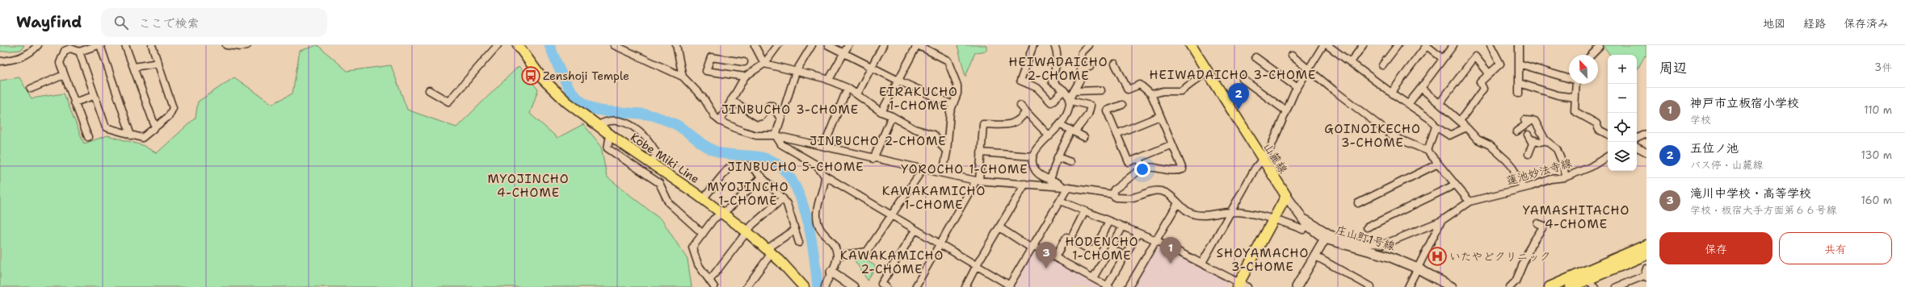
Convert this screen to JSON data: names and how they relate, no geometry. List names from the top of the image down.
{
  "streets": {
    "main road": ["Kobe Miki Line", "山麓線"],
    "street": ["蓮池妙法寺線", "庄山町1号線"]
  },
  "crossings": [
    ["山麓線", "庄山町1号線"],
    ["蓮池妙法寺線", "庄山町1号線"]
  ],
  "districts": [
    "HEIWADAICHO 2-CHOME",
    "HEIWADAICHO 3-CHOME",
    "EIRAKUCHO 1-CHOME",
    "JINBUCHO 3-CHOME",
    "GOINOIKECHO 3-CHOME",
    "JINBUCHO 2-CHOME",
    "JINBUCHO 5-CHOME",
    "YOROCHO 1-CHOME",
    "MYOJINCHO 4-CHOME",
    "MYOJINCHO 1-CHOME",
    "KAWAKAMICHO 1-CHOME",
    "YAMASHITACHO 4-CHOME",
    "HODENCHO 1-CHOME",
    "SHOYAMACHO 3-CHOME",
    "KAWAKAMICHO 2-CHOME"
  ],
  "places": {
    "bus stop": ["Zenshoji Temple"],
    "hospital": ["いたやどクリニック"]
  },
  "north": "top left",
  "page": {
    "header": "Wayfind",
    "search": "ここで検索",
    "nav": ["地図", "経路", "保存済み"],
    "heading": ["周辺", "3件"],
    "map_buttons": ["+", "−"],
    "pins": ["2", "1", "3"],
    "list": [
      {
        "mark": "1",
        "name": "神戸市立板宿小学校",
        "note": "学校",
        "value": "110 m"
      },
      {
        "mark": "2",
        "name": "五位ノ池",
        "note": "バス停 · 山麓線",
        "value": "130 m"
      },
      {
        "mark": "3",
        "name": "滝川中学校・高等学校",
        "note": "学校 · 板宿大手方面第６６号線",
        "value": "160 m"
      }
    ],
    "buttons": ["保存", "共有"]
  }
}
